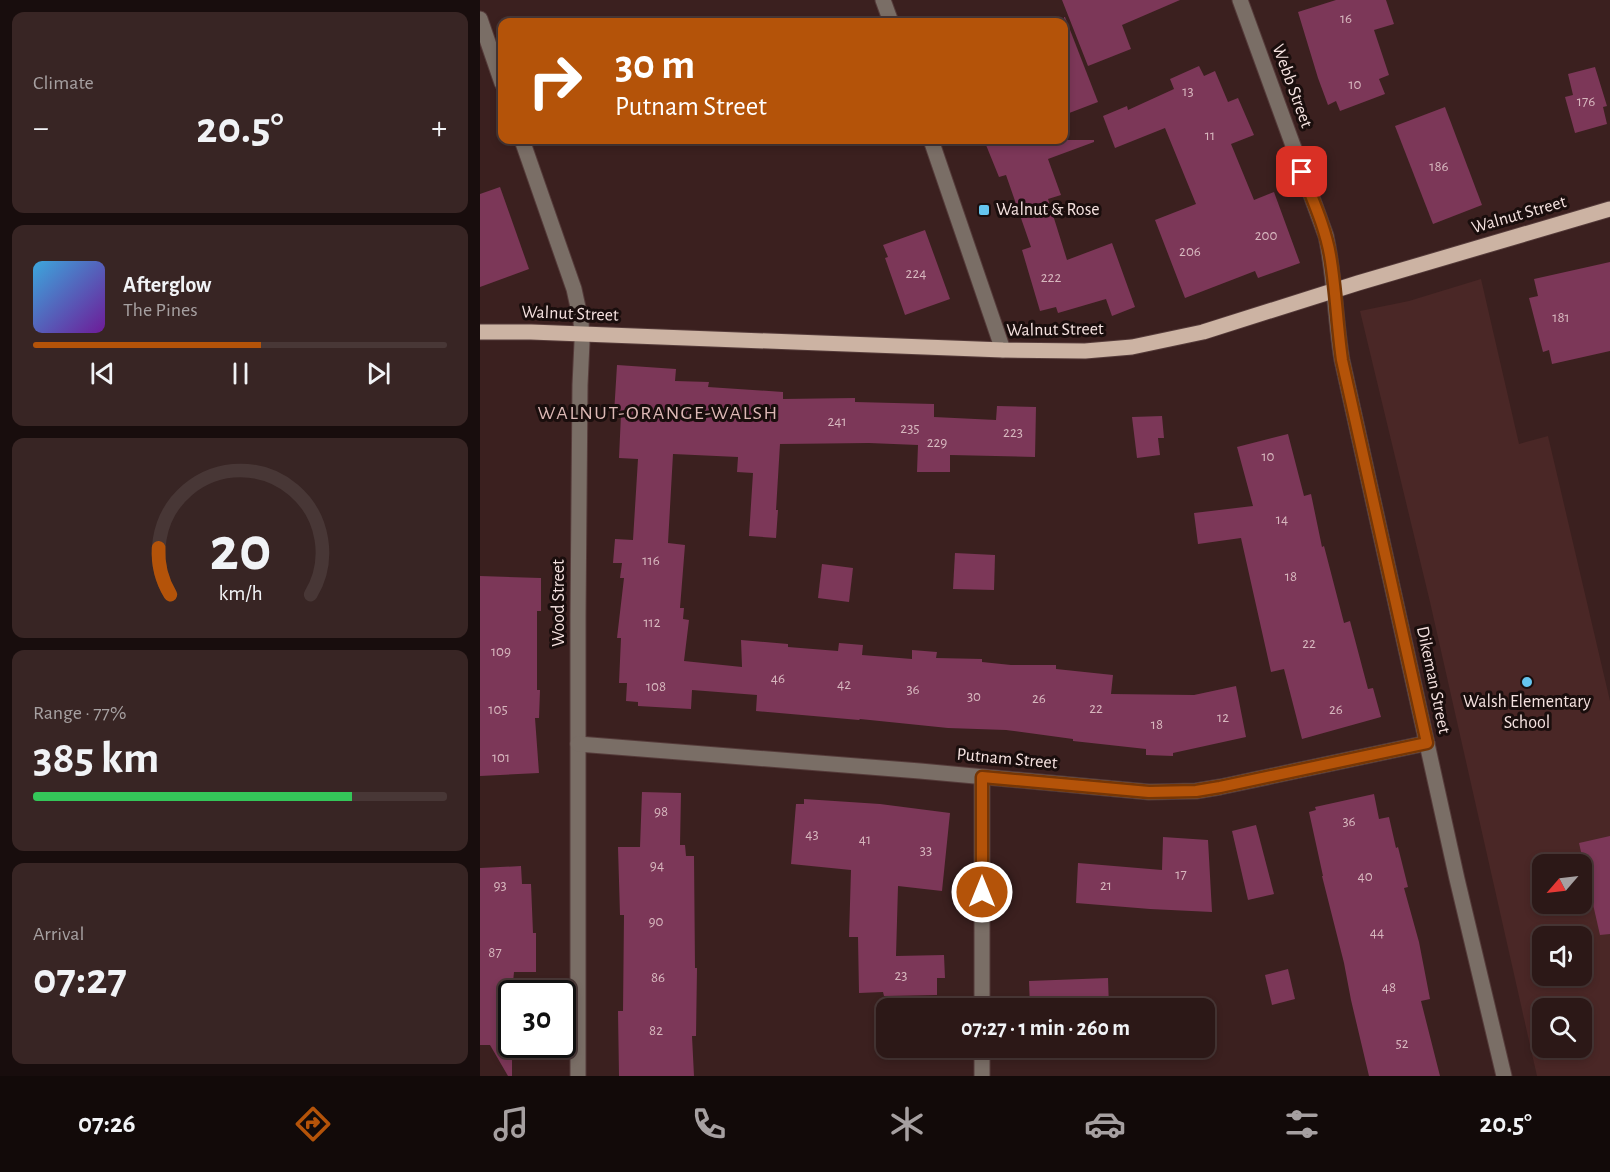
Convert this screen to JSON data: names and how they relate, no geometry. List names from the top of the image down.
{
  "streets": {
    "main road": ["Walnut Street"],
    "street": [
      "Webb Street",
      "Wood Street",
      "Dikeman Street",
      "Putnam Street"
    ]
  },
  "crossings": [
    ["Webb Street", "Walnut Street"],
    ["Webb Street", "Dikeman Street"],
    ["Walnut Street", "Wood Street"],
    ["Walnut Street", "Dikeman Street"],
    ["Wood Street", "Putnam Street"],
    ["Dikeman Street", "Putnam Street"]
  ],
  "districts": ["WALNUT-ORANGE-WALSH"],
  "places": {
    "transit": ["Walnut & Rose"],
    "other": ["Walsh Elementary School"]
  },
  "house_numbers": [
    "16",
    "10",
    "13",
    "176",
    "11",
    "186",
    "200",
    "206",
    "224",
    "222",
    "181",
    "241",
    "235",
    "223",
    "229",
    "10",
    "14",
    "116",
    "18",
    "112",
    "22",
    "109",
    "46",
    "42",
    "108",
    "36",
    "30",
    "26",
    "22",
    "105",
    "26",
    "12",
    "18",
    "101",
    "98",
    "36",
    "43",
    "41",
    "33",
    "94",
    "17",
    "40",
    "93",
    "21",
    "90",
    "44",
    "87",
    "23",
    "86",
    "48",
    "82",
    "52"
  ],
  "north": "bottom left",
  "page": {
    "tile": [
      "Climate",
      ["Range · 77%", "385 km"],
      ["Arrival", "07:27"]
    ],
    "turn": ["30 m", "Putnam Street"],
    "heat": ["−", "20.5°", "+"],
    "song": ["Afterglow", "The Pines"],
    "limit": "30",
    "trip": "07:27 · 1 min · 260 m",
    "tabs": ["07:26", "20.5°"],
    "gauge": ["20", "km/h"]
  }
}
